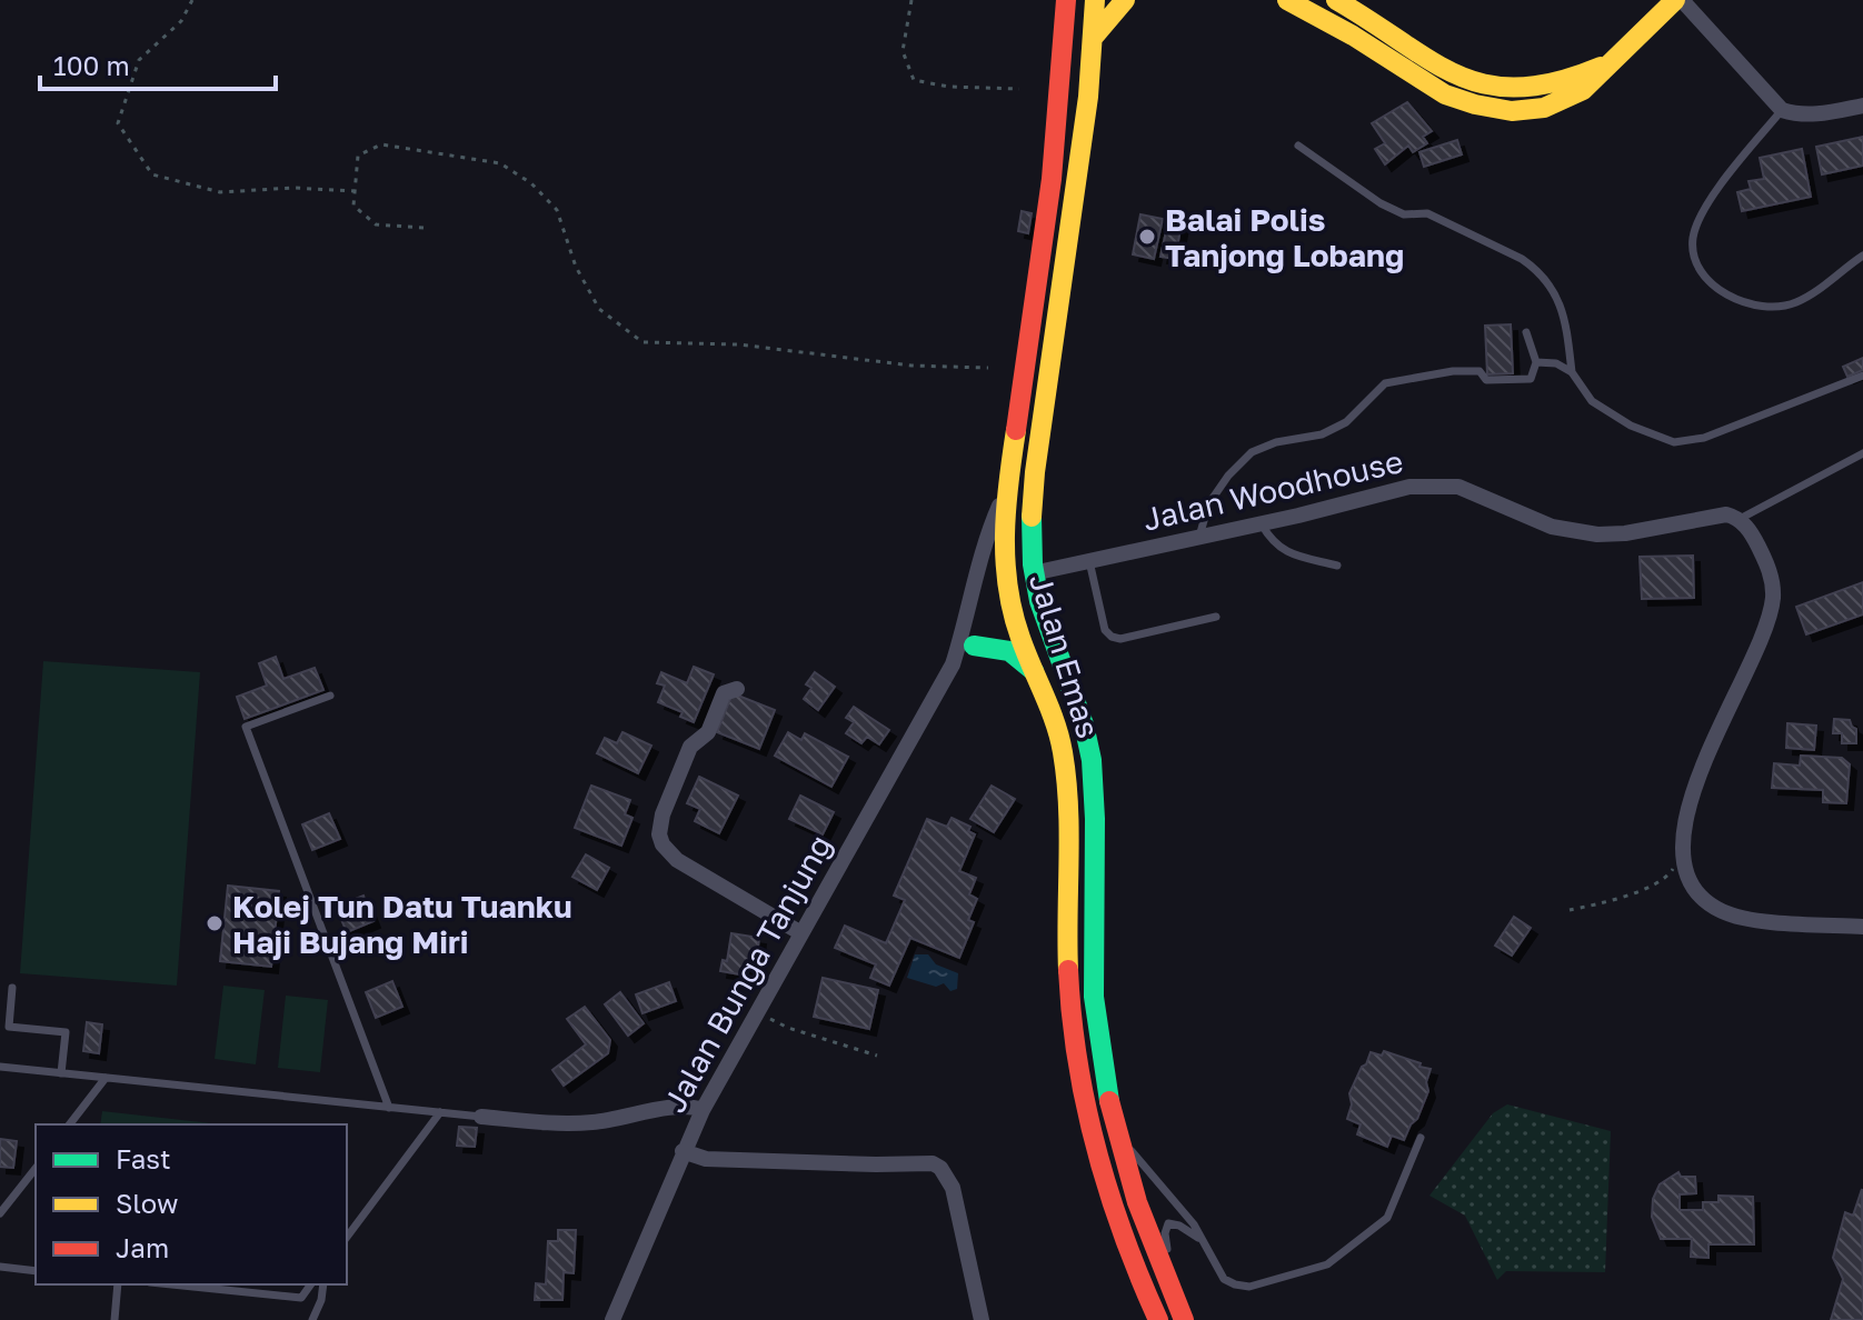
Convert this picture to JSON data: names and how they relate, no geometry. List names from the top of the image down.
{
  "streets": {
    "main road": ["Jalan Emas"],
    "street": ["Jalan Woodhouse", "Jalan Bunga Tanjung"]
  },
  "crossings": [
    ["Jalan Woodhouse", "Jalan Emas"]
  ],
  "places": ["Balai Polis Tanjong Lobang", "Kolej Tun Datu Tuanku Haji Bujang Miri"],
  "legend": ["Fast", "Slow", "Jam"],
  "scale_bar": "100 m"
}
